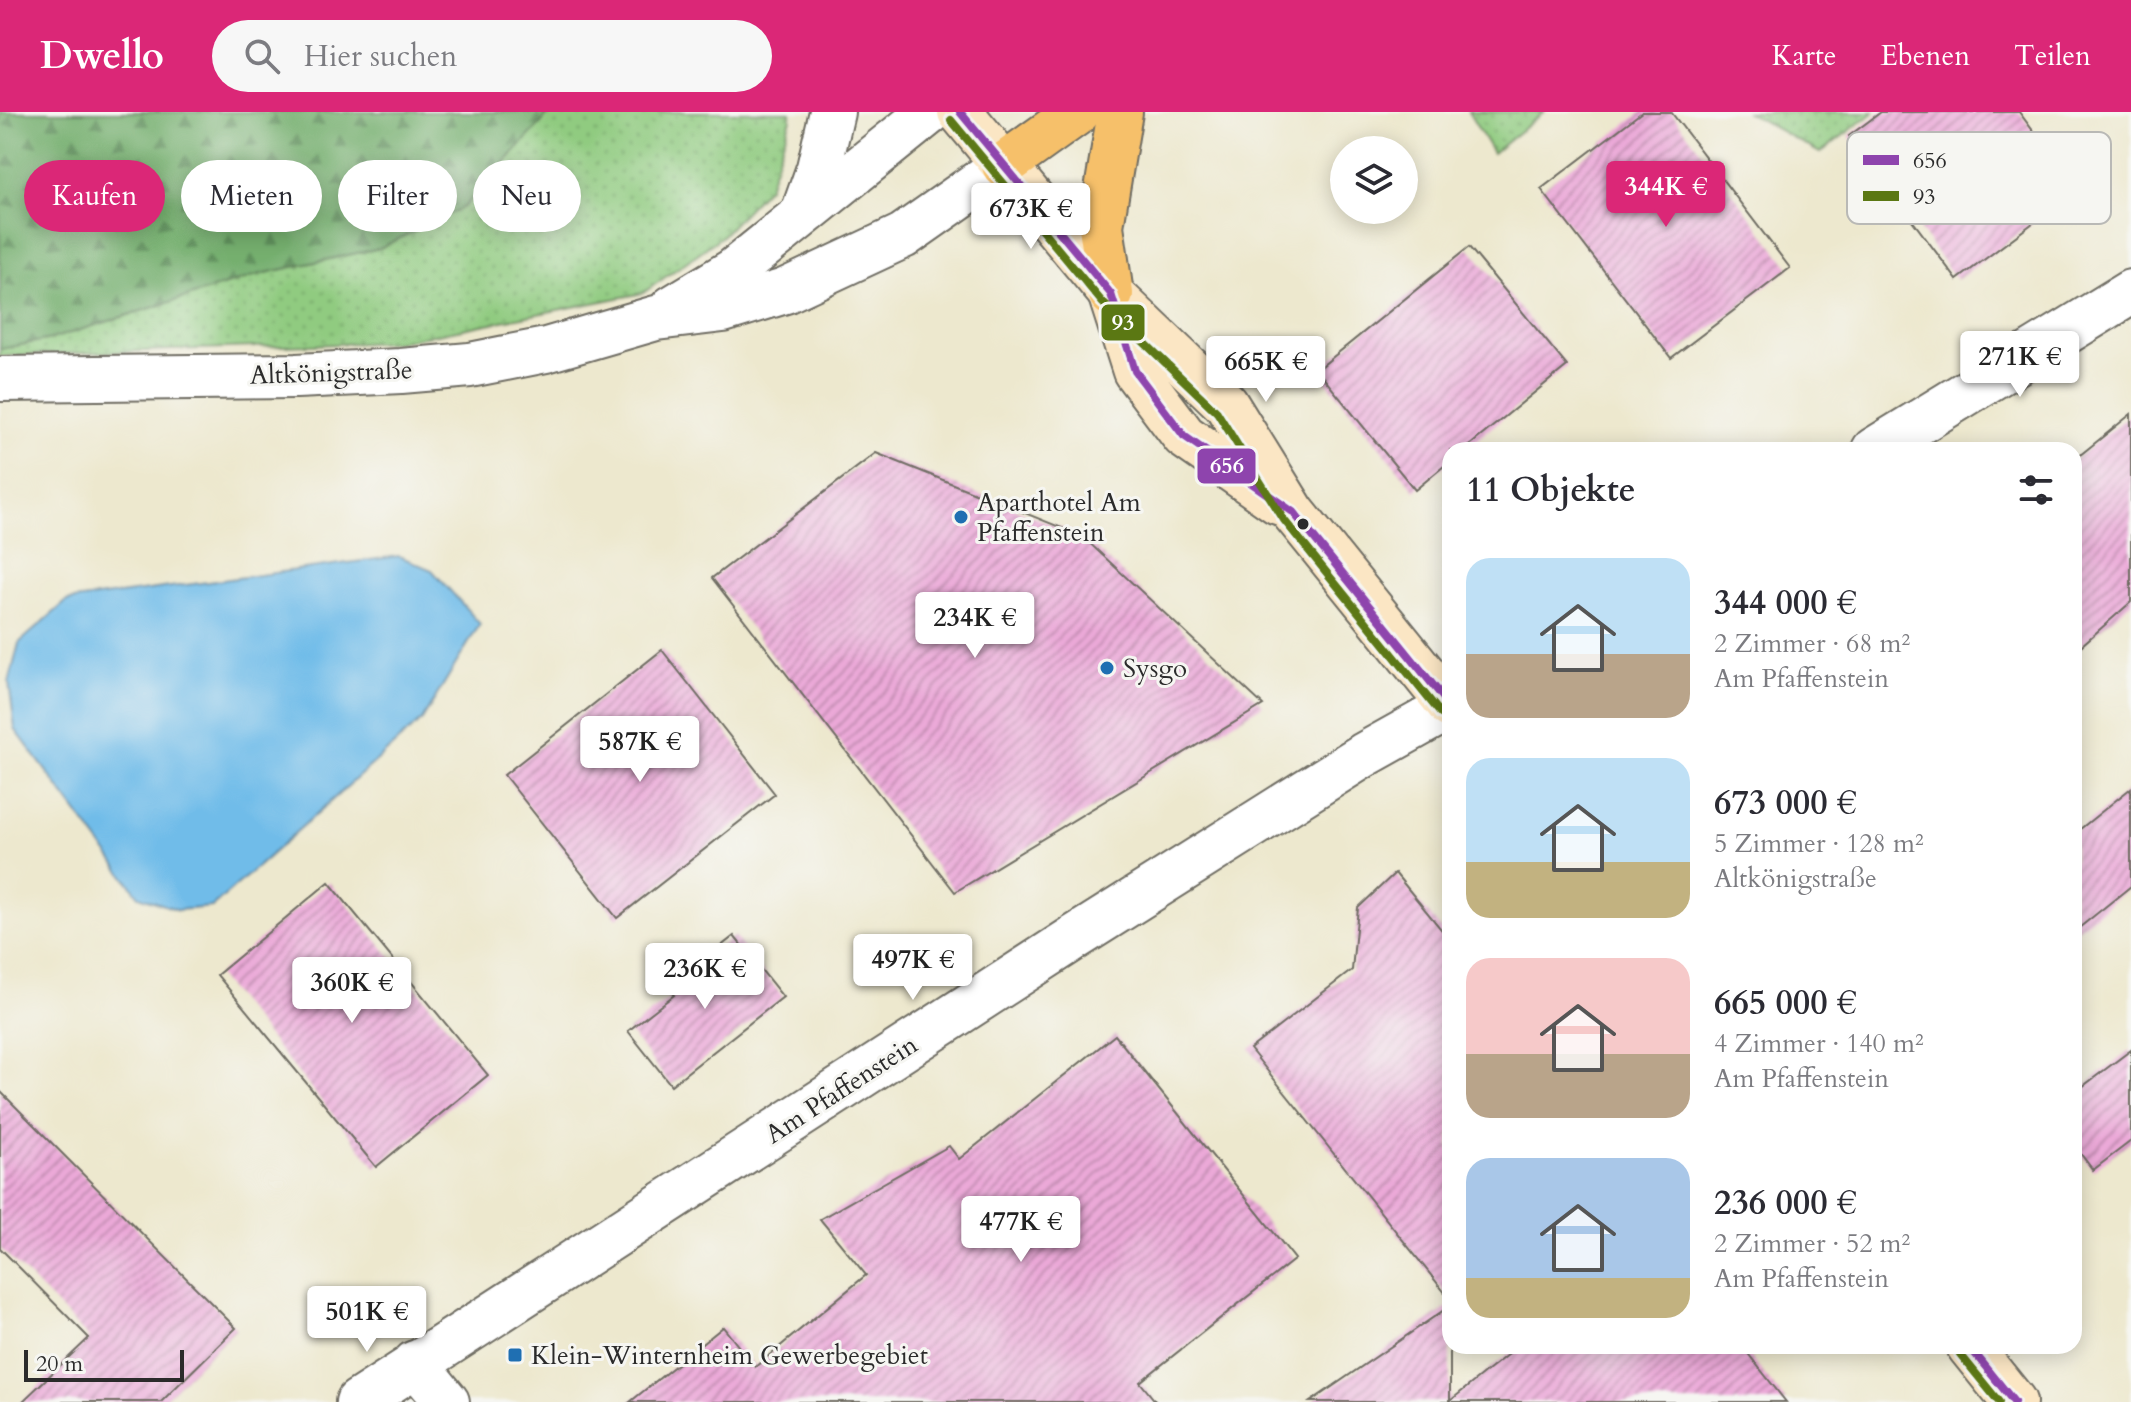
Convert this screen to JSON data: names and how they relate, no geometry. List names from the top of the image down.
{
  "streets": {
    "street": ["Altkönigstraße", "Am Pfaffenstein"]
  },
  "places": {
    "other": ["Aparthotel Am Pfaffenstein", "Sysgo"],
    "transit": ["Klein-Winternheim Gewerbegebiet"]
  },
  "lines": ["transit line 656", "transit line 93"],
  "legend": ["656", "93"],
  "scale_bar": "20 m",
  "page": {
    "header": "Dwello",
    "search": "Hier suchen",
    "nav": ["Karte", "Ebenen", "Teilen"],
    "chip": [
      "Kaufen",
      "Mieten",
      "Filter",
      "Neu"
    ],
    "price": [
      "344K €",
      "673K €",
      "271K €",
      "665K €",
      "234K €",
      "587K €",
      "497K €",
      "236K €",
      "360K €",
      "477K €",
      "501K €"
    ],
    "heading": "11 Objekte",
    "list": [
      {
        "name": "344 000 €",
        "note": "2 Zimmer · 68 m² · Am Pfaffenstein"
      },
      {
        "name": "673 000 €",
        "note": "5 Zimmer · 128 m² · Altkönigstraße"
      },
      {
        "name": "665 000 €",
        "note": "4 Zimmer · 140 m² · Am Pfaffenstein"
      },
      {
        "name": "236 000 €",
        "note": "2 Zimmer · 52 m² · Am Pfaffenstein"
      }
    ],
    "scale": "20 m"
  }
}
